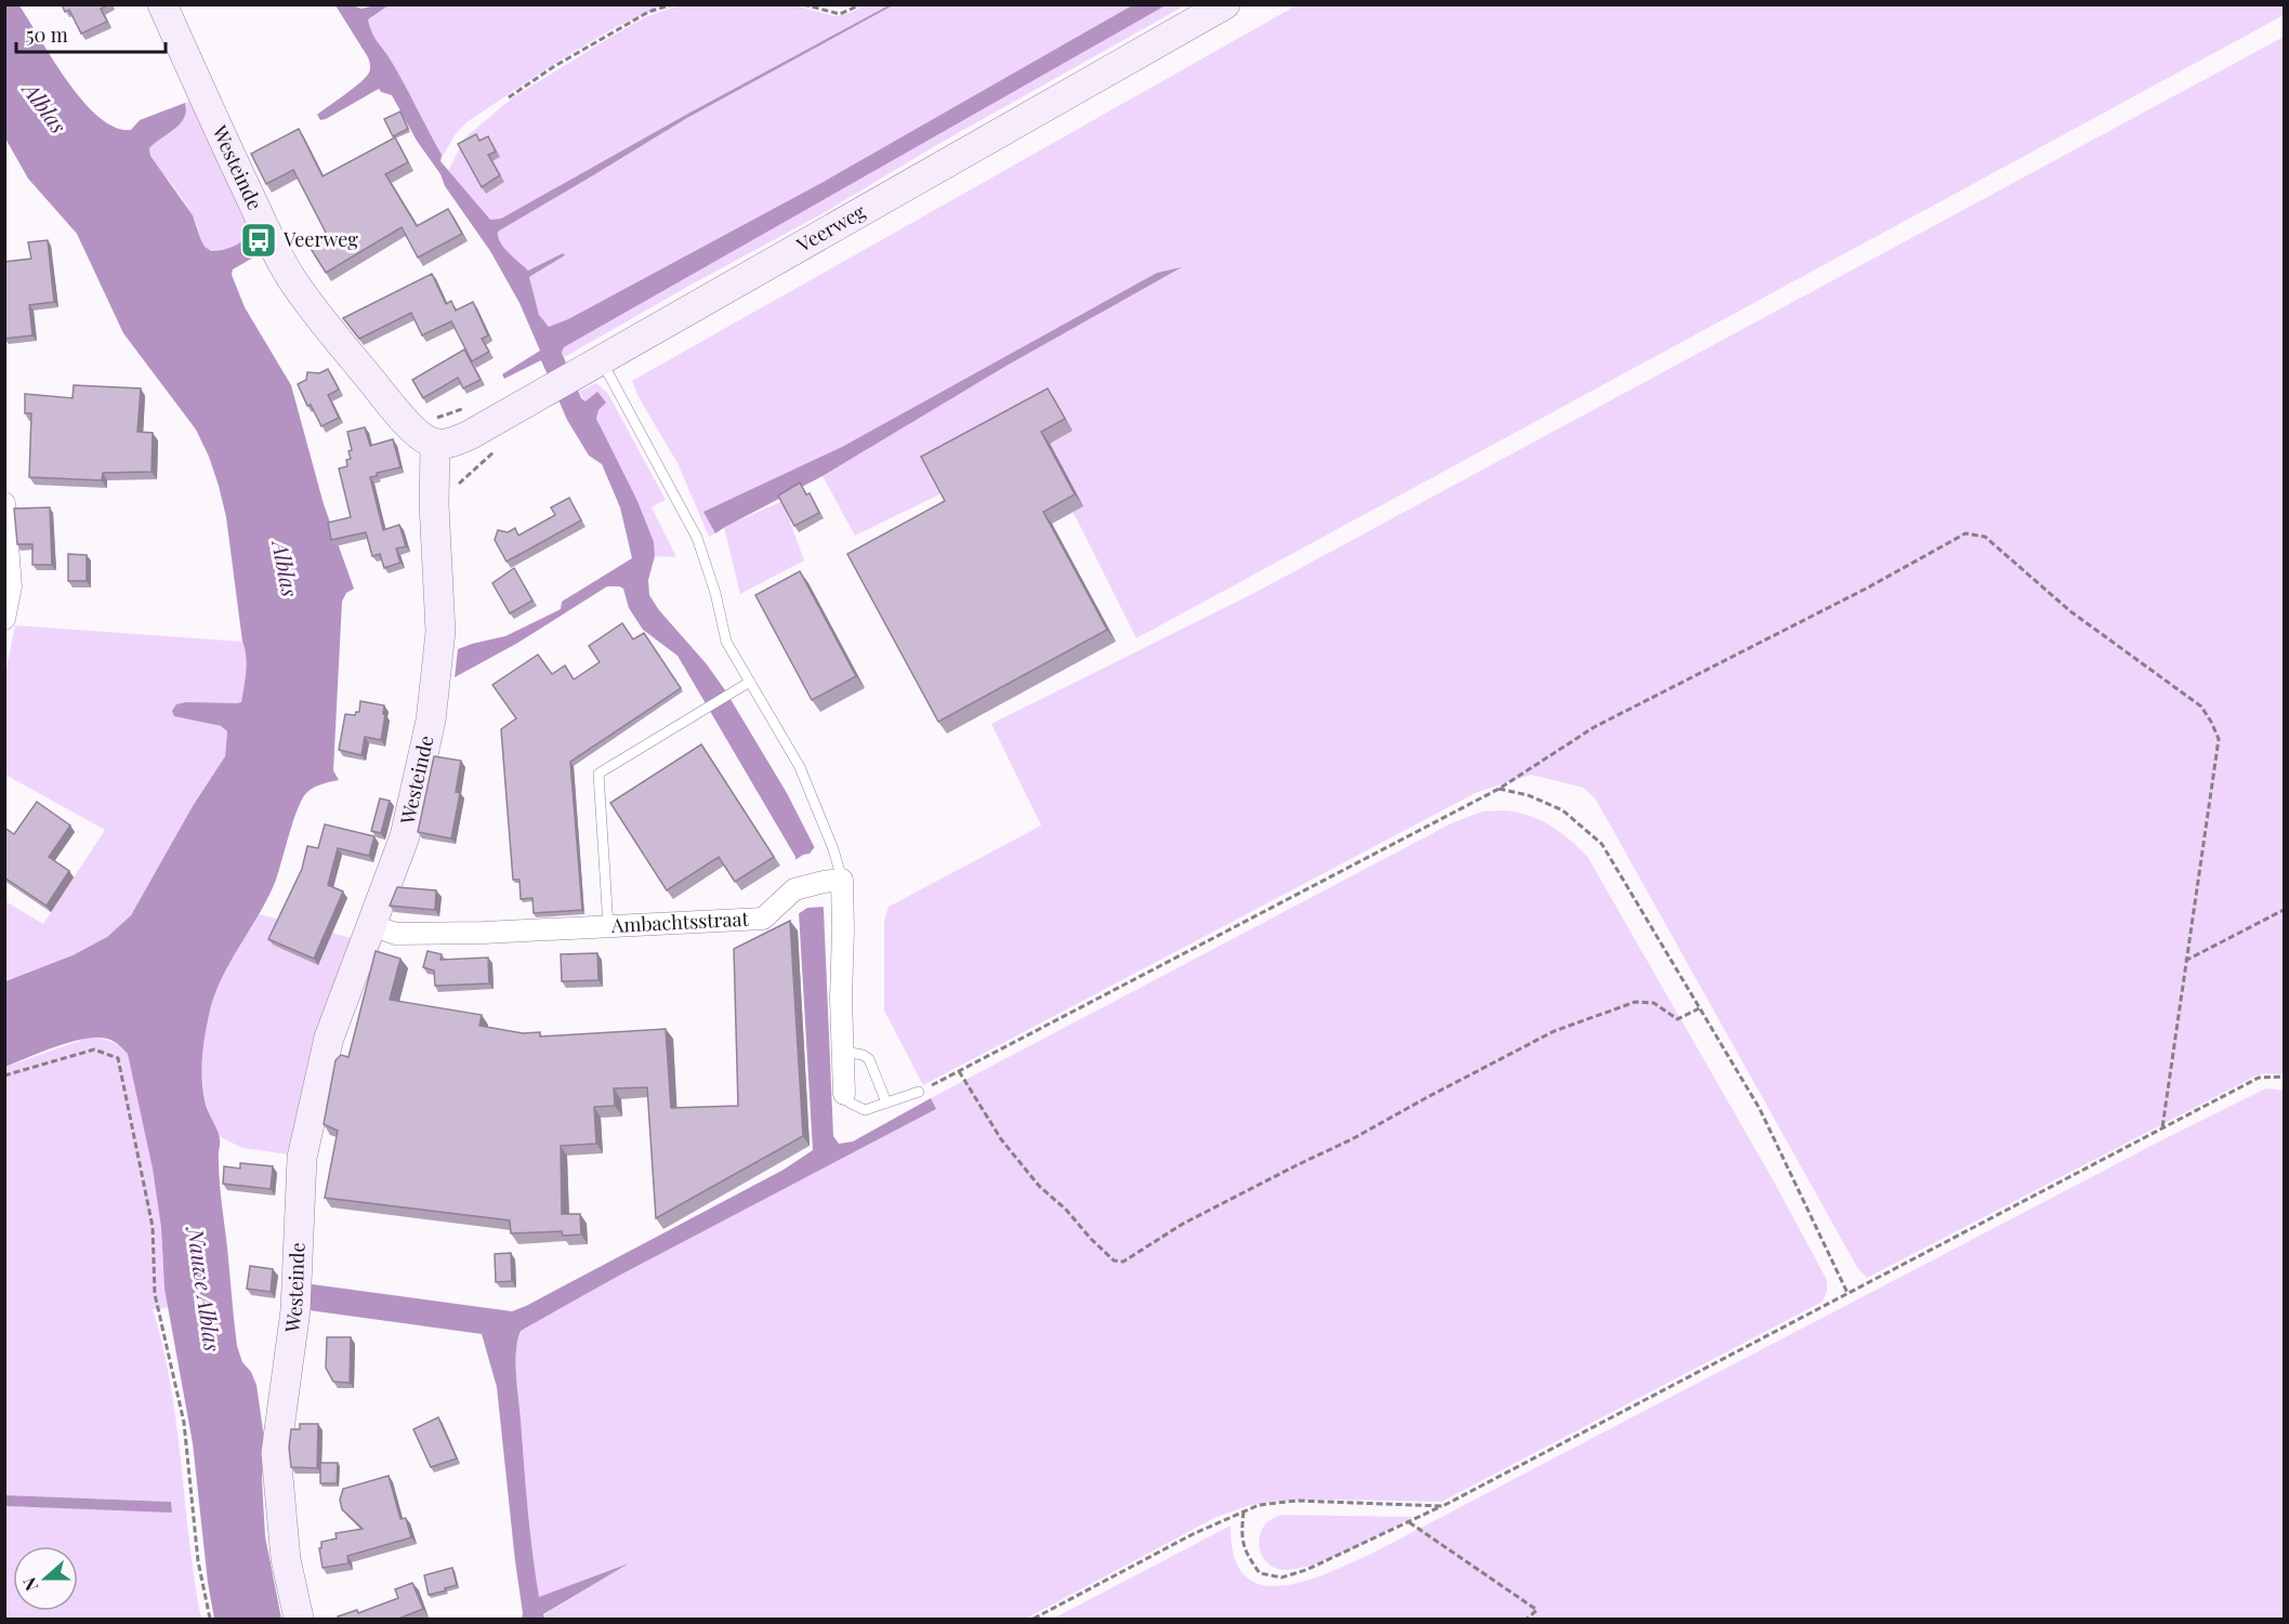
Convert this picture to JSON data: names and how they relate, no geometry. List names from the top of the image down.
{
  "streets": {
    "street": ["Westeinde", "Veerweg", "Ambachtsstraat"]
  },
  "crossings": [
    ["Westeinde", "Veerweg"],
    ["Westeinde", "Ambachtsstraat"]
  ],
  "water": ["Alblas", "Nauwe Alblas"],
  "places": {
    "bus stop": ["Veerweg"]
  },
  "scale_bar": "50 m",
  "north": "left"
}
